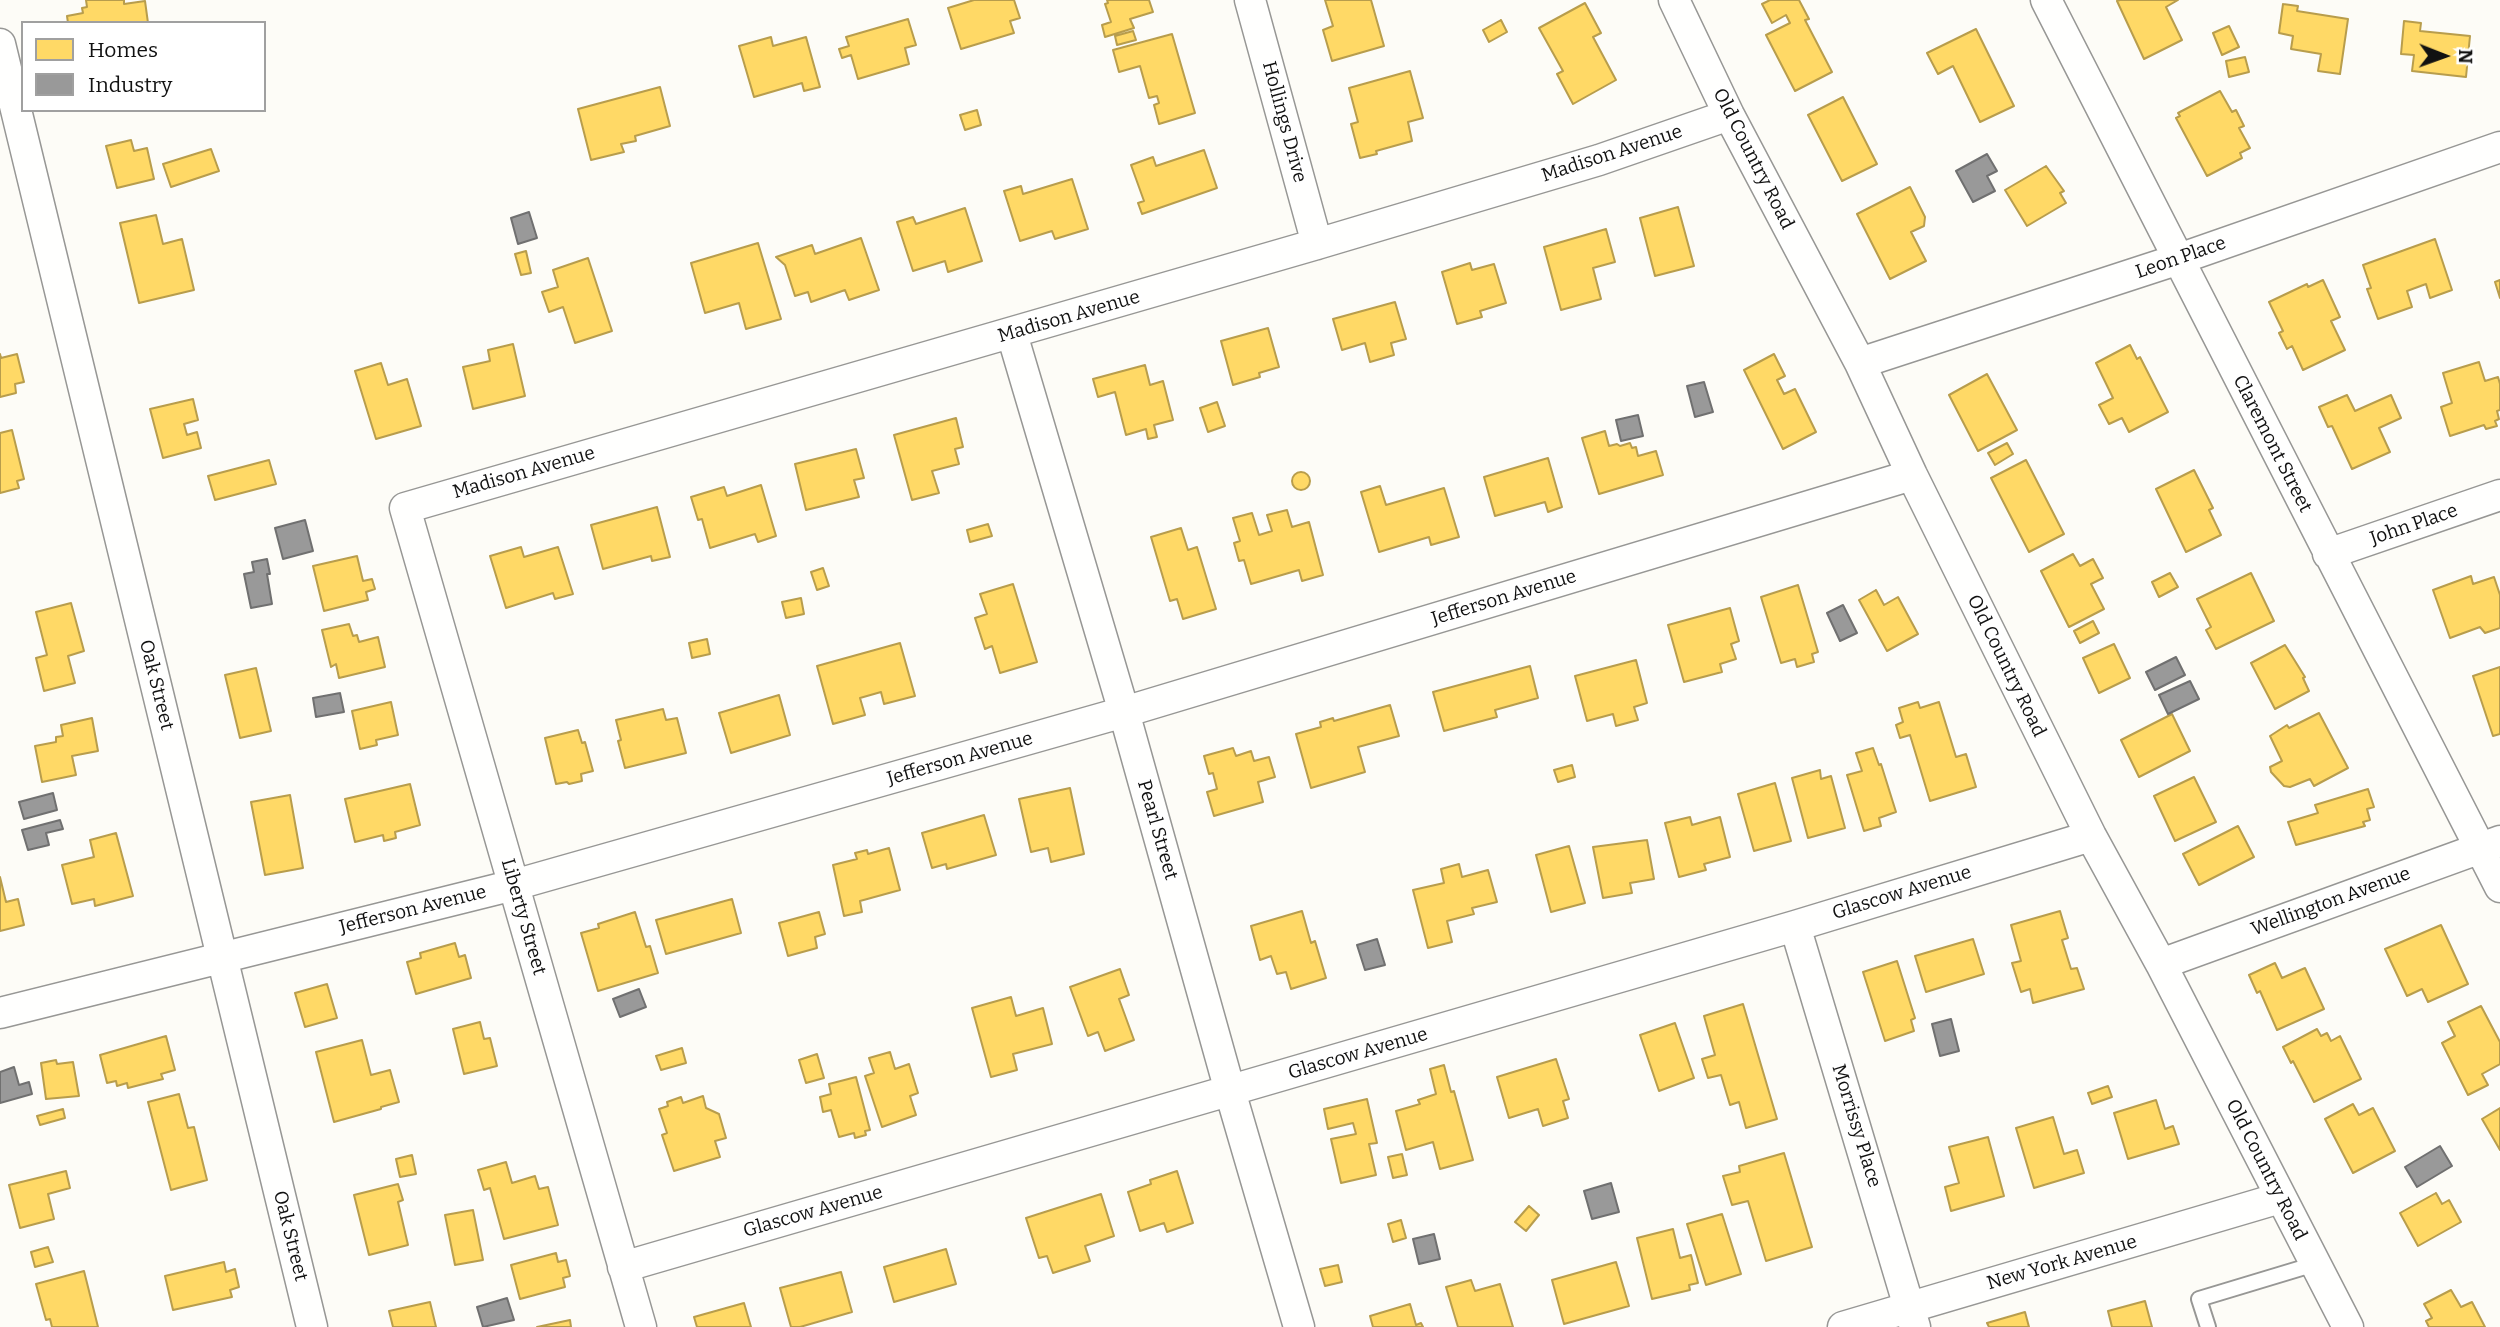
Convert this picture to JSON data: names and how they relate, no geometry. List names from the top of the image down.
{
  "streets": {
    "street": [
      "Hollings Drive",
      "Madison Avenue",
      "Old Country Road",
      "Leon Place",
      "Claremont Street",
      "John Place",
      "Jefferson Avenue",
      "Oak Street",
      "Pearl Street",
      "Glascow Avenue",
      "Wellington Avenue",
      "Liberty Street",
      "Morrissy Place",
      "New York Avenue"
    ]
  },
  "crossings": [
    ["Hollings Drive", "Madison Avenue"],
    ["Madison Avenue", "Old Country Road"],
    ["Madison Avenue", "Pearl Street"],
    ["Madison Avenue", "Liberty Street"],
    ["Old Country Road", "Leon Place"],
    ["Old Country Road", "Jefferson Avenue"],
    ["Old Country Road", "Glascow Avenue"],
    ["Old Country Road", "Wellington Avenue"],
    ["Old Country Road", "New York Avenue"],
    ["Leon Place", "Claremont Street"],
    ["Claremont Street", "John Place"],
    ["Claremont Street", "Wellington Avenue"],
    ["Jefferson Avenue", "Oak Street"],
    ["Jefferson Avenue", "Pearl Street"],
    ["Jefferson Avenue", "Liberty Street"],
    ["Pearl Street", "Glascow Avenue"],
    ["Glascow Avenue", "Liberty Street"],
    ["Glascow Avenue", "Morrissy Place"],
    ["Morrissy Place", "New York Avenue"]
  ],
  "legend": ["Homes", "Industry"],
  "north": "right"
}
